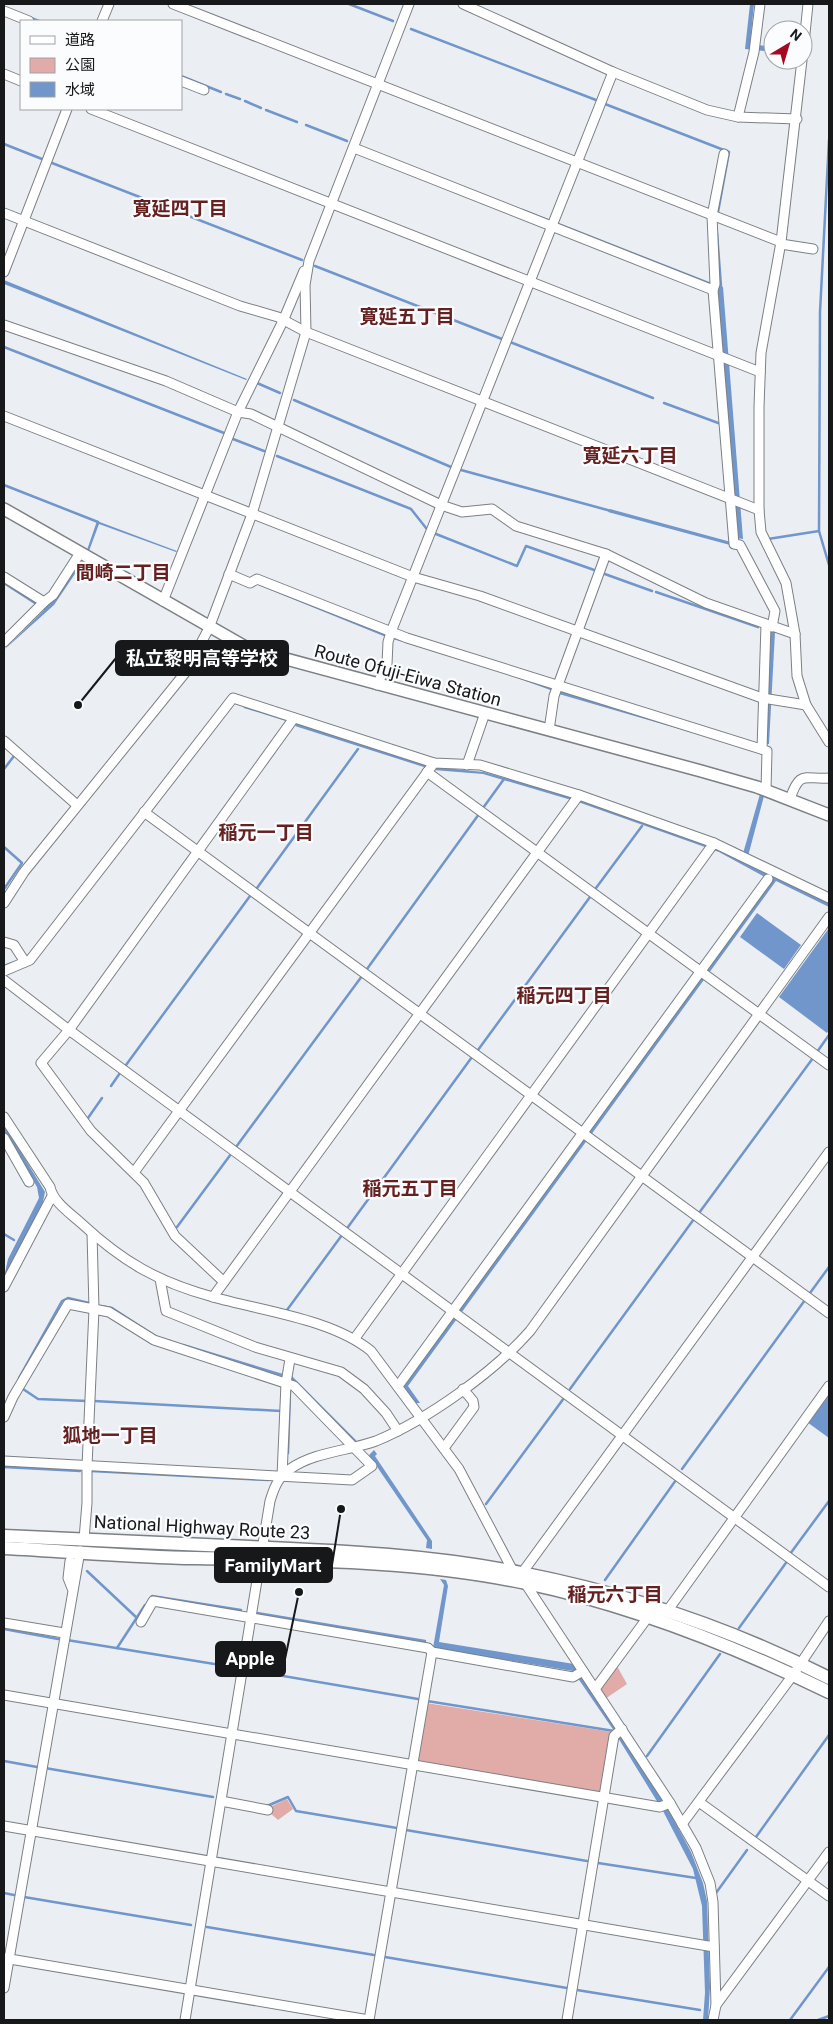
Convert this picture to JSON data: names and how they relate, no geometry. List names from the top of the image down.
{
  "streets": {
    "highway": ["National Highway Route 23"],
    "main road": ["Route Ofuji-Eiwa Station"]
  },
  "districts": [
    "寛延四丁目",
    "寛延五丁目",
    "寛延六丁目",
    "間崎二丁目",
    "稲元一丁目",
    "稲元四丁目",
    "稲元五丁目",
    "狐地一丁目",
    "稲元六丁目"
  ],
  "places": ["私立黎明高等学校", "FamilyMart", "Apple"],
  "legend": ["道路", "公園", "水域"],
  "north": "top right"
}
